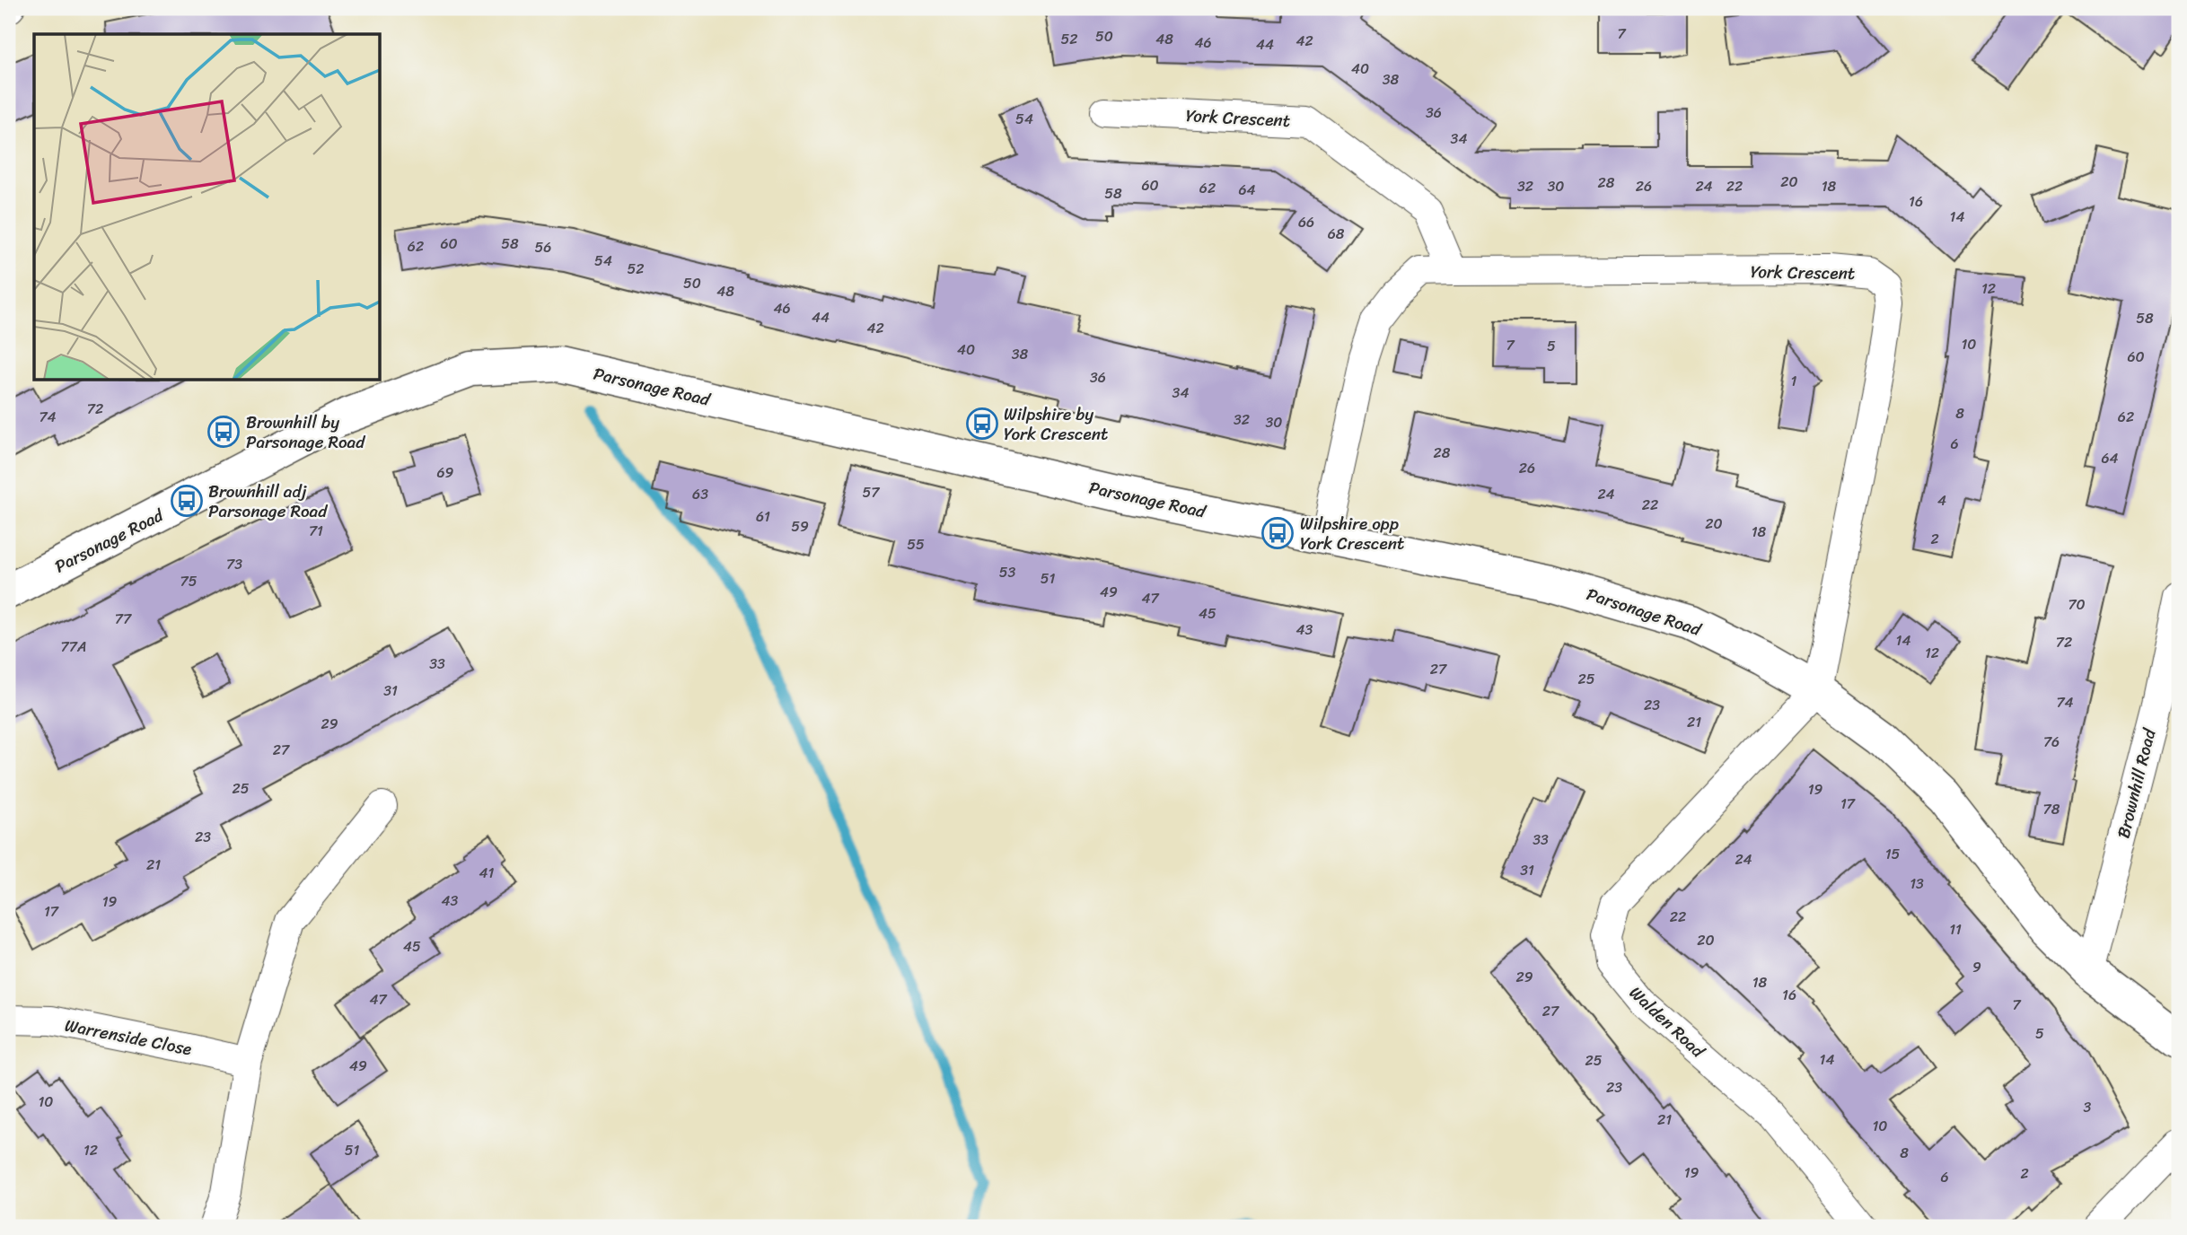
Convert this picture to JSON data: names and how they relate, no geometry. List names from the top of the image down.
{
  "streets": {
    "street": [
      "York Crescent",
      "Parsonage Road",
      "Brownhill Road",
      "Walden Road",
      "Warrenside Close"
    ]
  },
  "crossings": [
    ["York Crescent", "Parsonage Road"],
    ["York Crescent", "Walden Road"],
    ["Parsonage Road", "Brownhill Road"],
    ["Parsonage Road", "Walden Road"]
  ],
  "places": {
    "bus stop": [
      "Wilpshire by York Crescent",
      "Brownhill by Parsonage Road",
      "Brownhill adj Parsonage Road",
      "Wilpshire opp York Crescent"
    ]
  },
  "house_numbers": [
    "7",
    "50",
    "52",
    "48",
    "42",
    "46",
    "44",
    "40",
    "38",
    "36",
    "54",
    "34",
    "20",
    "28",
    "60",
    "32",
    "30",
    "26",
    "24",
    "22",
    "18",
    "62",
    "64",
    "58",
    "16",
    "14",
    "66",
    "68",
    "60",
    "58",
    "62",
    "56",
    "54",
    "52",
    "50",
    "12",
    "48",
    "46",
    "44",
    "58",
    "42",
    "10",
    "7",
    "5",
    "40",
    "38",
    "60",
    "36",
    "1",
    "34",
    "72",
    "8",
    "74",
    "62",
    "32",
    "30",
    "6",
    "28",
    "64",
    "26",
    "69",
    "57",
    "63",
    "24",
    "4",
    "22",
    "61",
    "20",
    "59",
    "71",
    "18",
    "2",
    "55",
    "73",
    "53",
    "51",
    "75",
    "49",
    "47",
    "70",
    "45",
    "77",
    "43",
    "14",
    "72",
    "77A",
    "12",
    "33",
    "27",
    "25",
    "31",
    "74",
    "23",
    "21",
    "29",
    "76",
    "27",
    "25",
    "19",
    "17",
    "78",
    "23",
    "33",
    "15",
    "24",
    "21",
    "31",
    "41",
    "13",
    "43",
    "19",
    "17",
    "22",
    "11",
    "20",
    "45",
    "9",
    "29",
    "18",
    "16",
    "47",
    "7",
    "27",
    "5",
    "14",
    "25",
    "49",
    "23",
    "10",
    "3",
    "21",
    "10",
    "12",
    "51",
    "8",
    "19",
    "2",
    "6"
  ]
}
